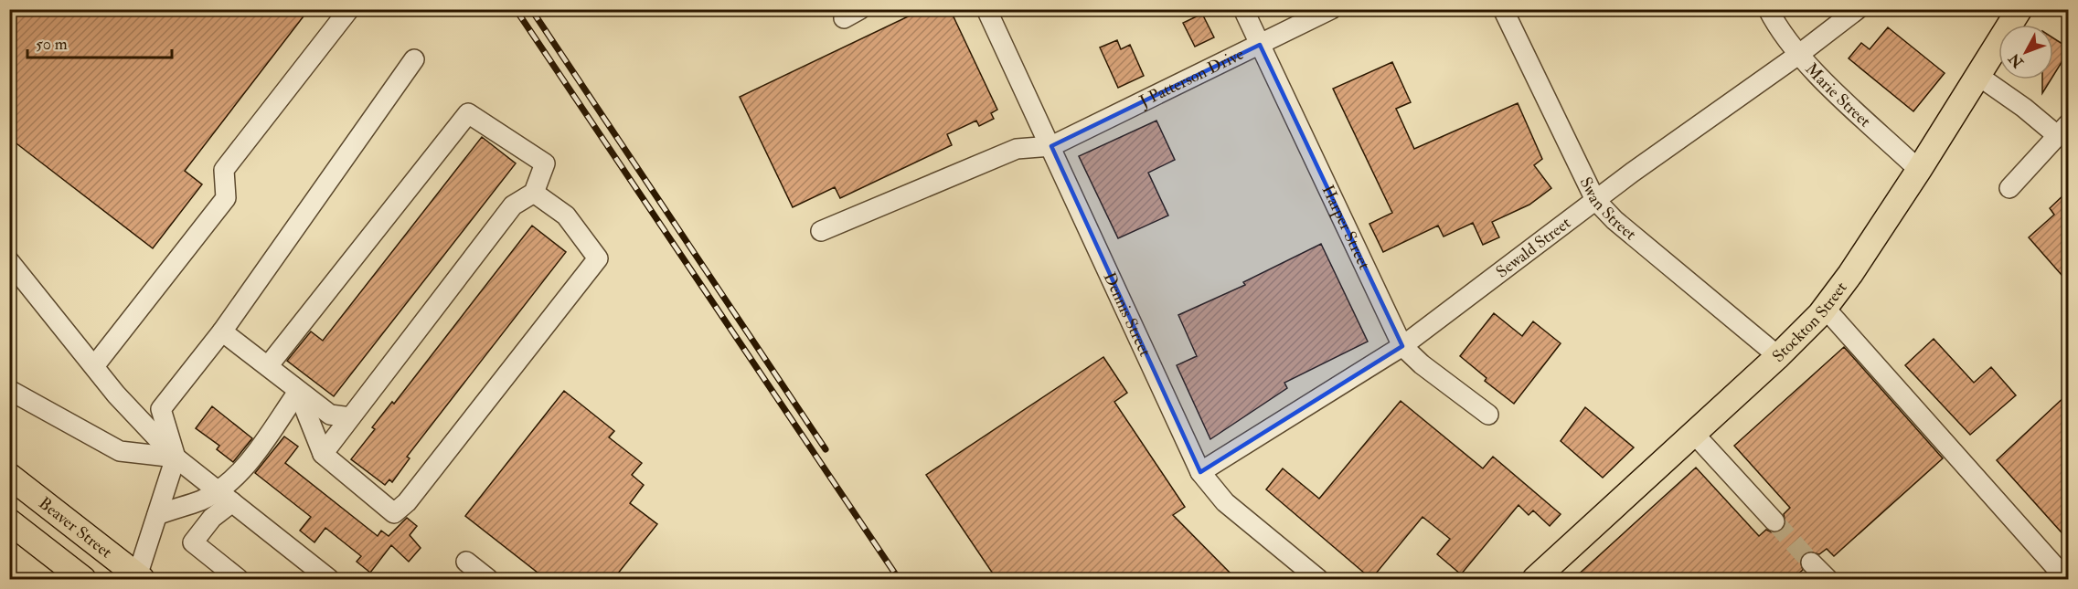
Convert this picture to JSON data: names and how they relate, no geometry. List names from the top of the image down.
{
  "streets": {
    "main road": ["Stockton Street", "Beaver Street"],
    "street": [
      "J Patterson Drive",
      "Marie Street",
      "Swan Street",
      "Harper Street",
      "Sewald Street",
      "Dennis Street"
    ]
  },
  "crossings": [
    ["J Patterson Drive", "Harper Street"],
    ["J Patterson Drive", "Dennis Street"],
    ["Marie Street", "Sewald Street"],
    ["Marie Street", "Stockton Street"],
    ["Swan Street", "Sewald Street"],
    ["Swan Street", "Stockton Street"],
    ["Harper Street", "Sewald Street"],
    ["Sewald Street", "Dennis Street"]
  ],
  "scale_bar": "50 m",
  "north": "bottom left"
}
